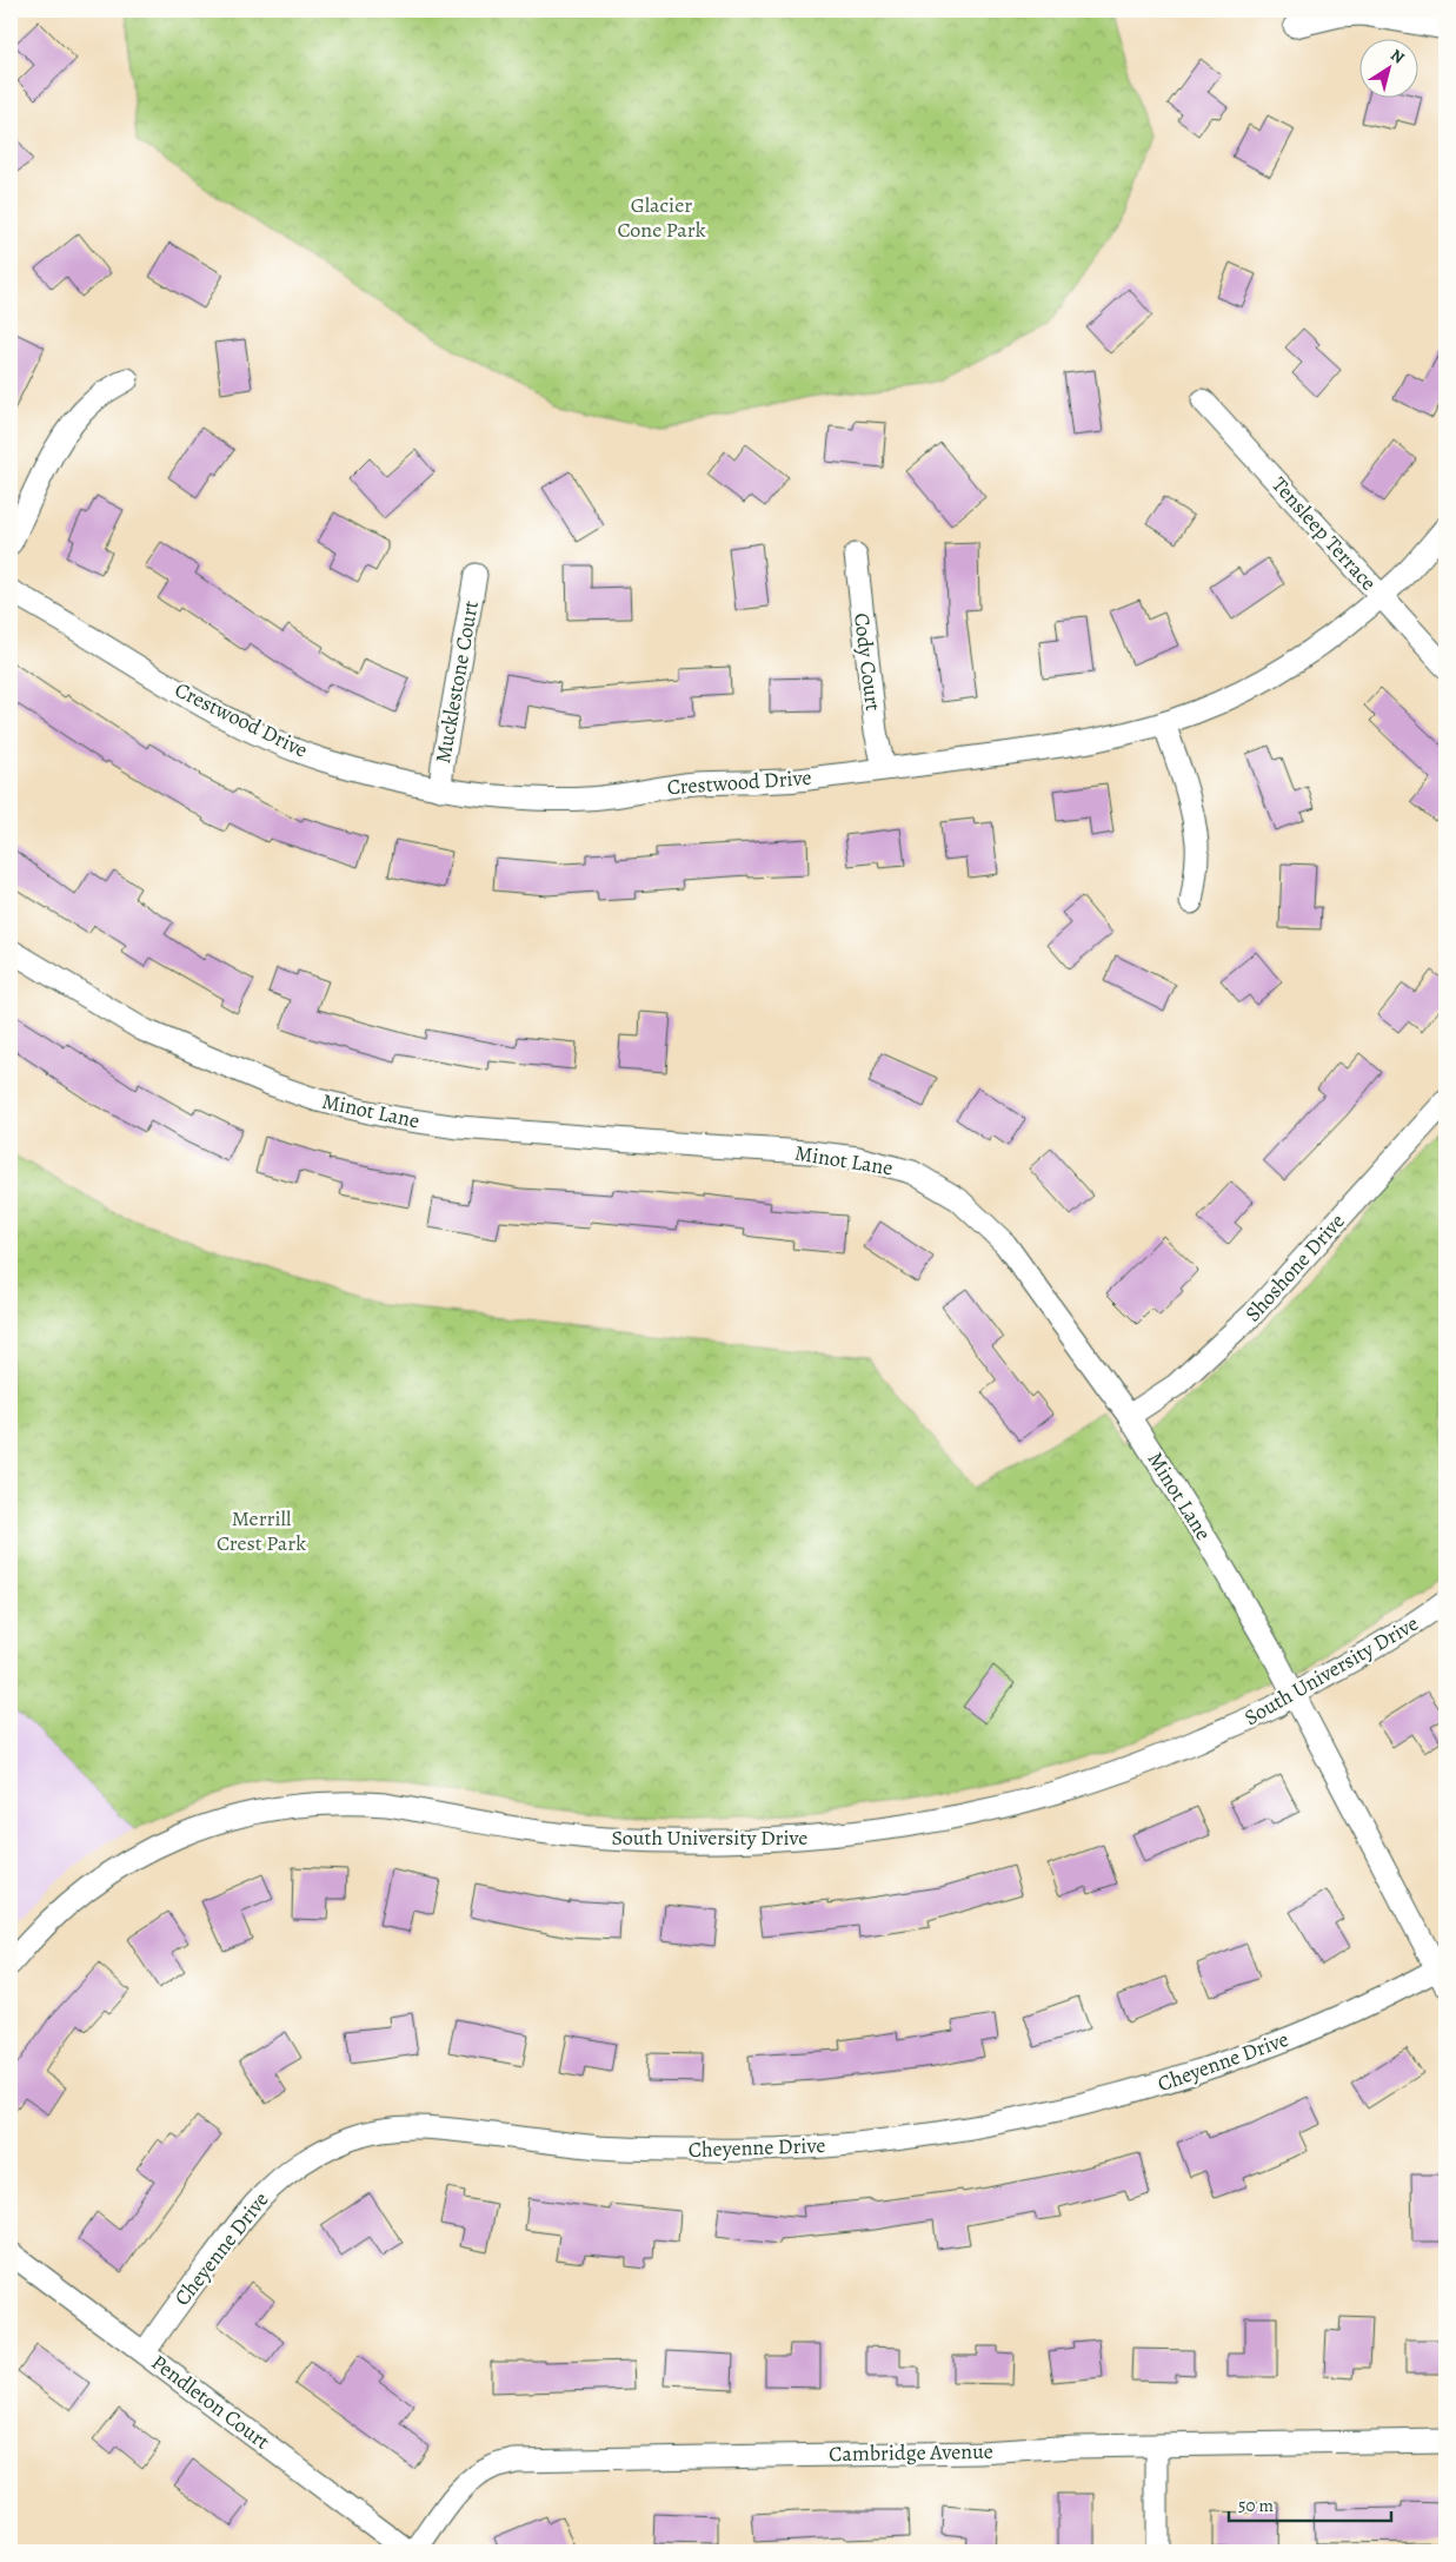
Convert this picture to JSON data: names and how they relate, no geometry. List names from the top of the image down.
{
  "streets": {
    "street": [
      "Tensleep Terrace",
      "Cody Court",
      "Mucklestone Court",
      "Crestwood Drive",
      "Minot Lane",
      "Shoshone Drive",
      "South University Drive",
      "Cheyenne Drive",
      "Pendleton Court",
      "Cambridge Avenue"
    ]
  },
  "crossings": [
    ["Tensleep Terrace", "Crestwood Drive"],
    ["Cody Court", "Crestwood Drive"],
    ["Mucklestone Court", "Crestwood Drive"],
    ["Minot Lane", "Shoshone Drive"],
    ["Minot Lane", "South University Drive"],
    ["Minot Lane", "Cheyenne Drive"],
    ["Cheyenne Drive", "Pendleton Court"]
  ],
  "parks": ["Glacier Cone Park", "Merrill Crest Park"],
  "scale_bar": "50 m",
  "north": "top right"
}
